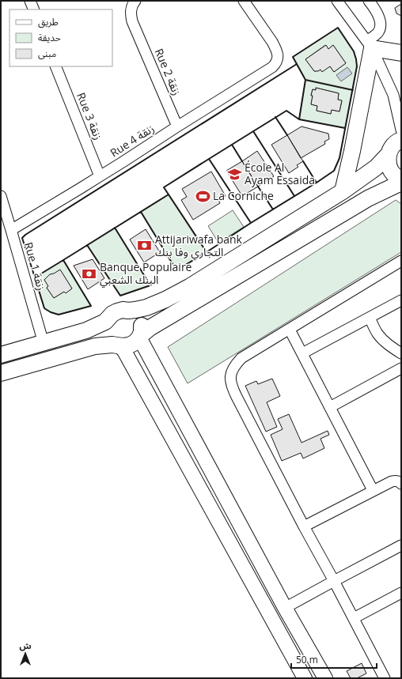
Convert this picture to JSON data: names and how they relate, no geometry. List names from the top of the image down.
{
  "streets": {
    "street": [
      "Rue 2 زنقة",
      "Rue 3 زنقة",
      "Rue 4 زنقة",
      "Rue 1 زنقة"
    ]
  },
  "crossings": [
    ["Rue 2 زنقة", "Rue 4 زنقة"],
    ["Rue 3 زنقة", "Rue 4 زنقة"],
    ["Rue 4 زنقة", "Rue 1 زنقة"]
  ],
  "places": {
    "school or university": ["École Al Ayam Essaida"],
    "sports": ["La Corniche"],
    "bank": ["Attijariwafa bank التجاري وفا بنك", "Banque Populaire البنك الشعبي"]
  },
  "legend": ["طريق", "حديقة", "مبنى"],
  "scale_bar": "50 m",
  "north": "top"
}
